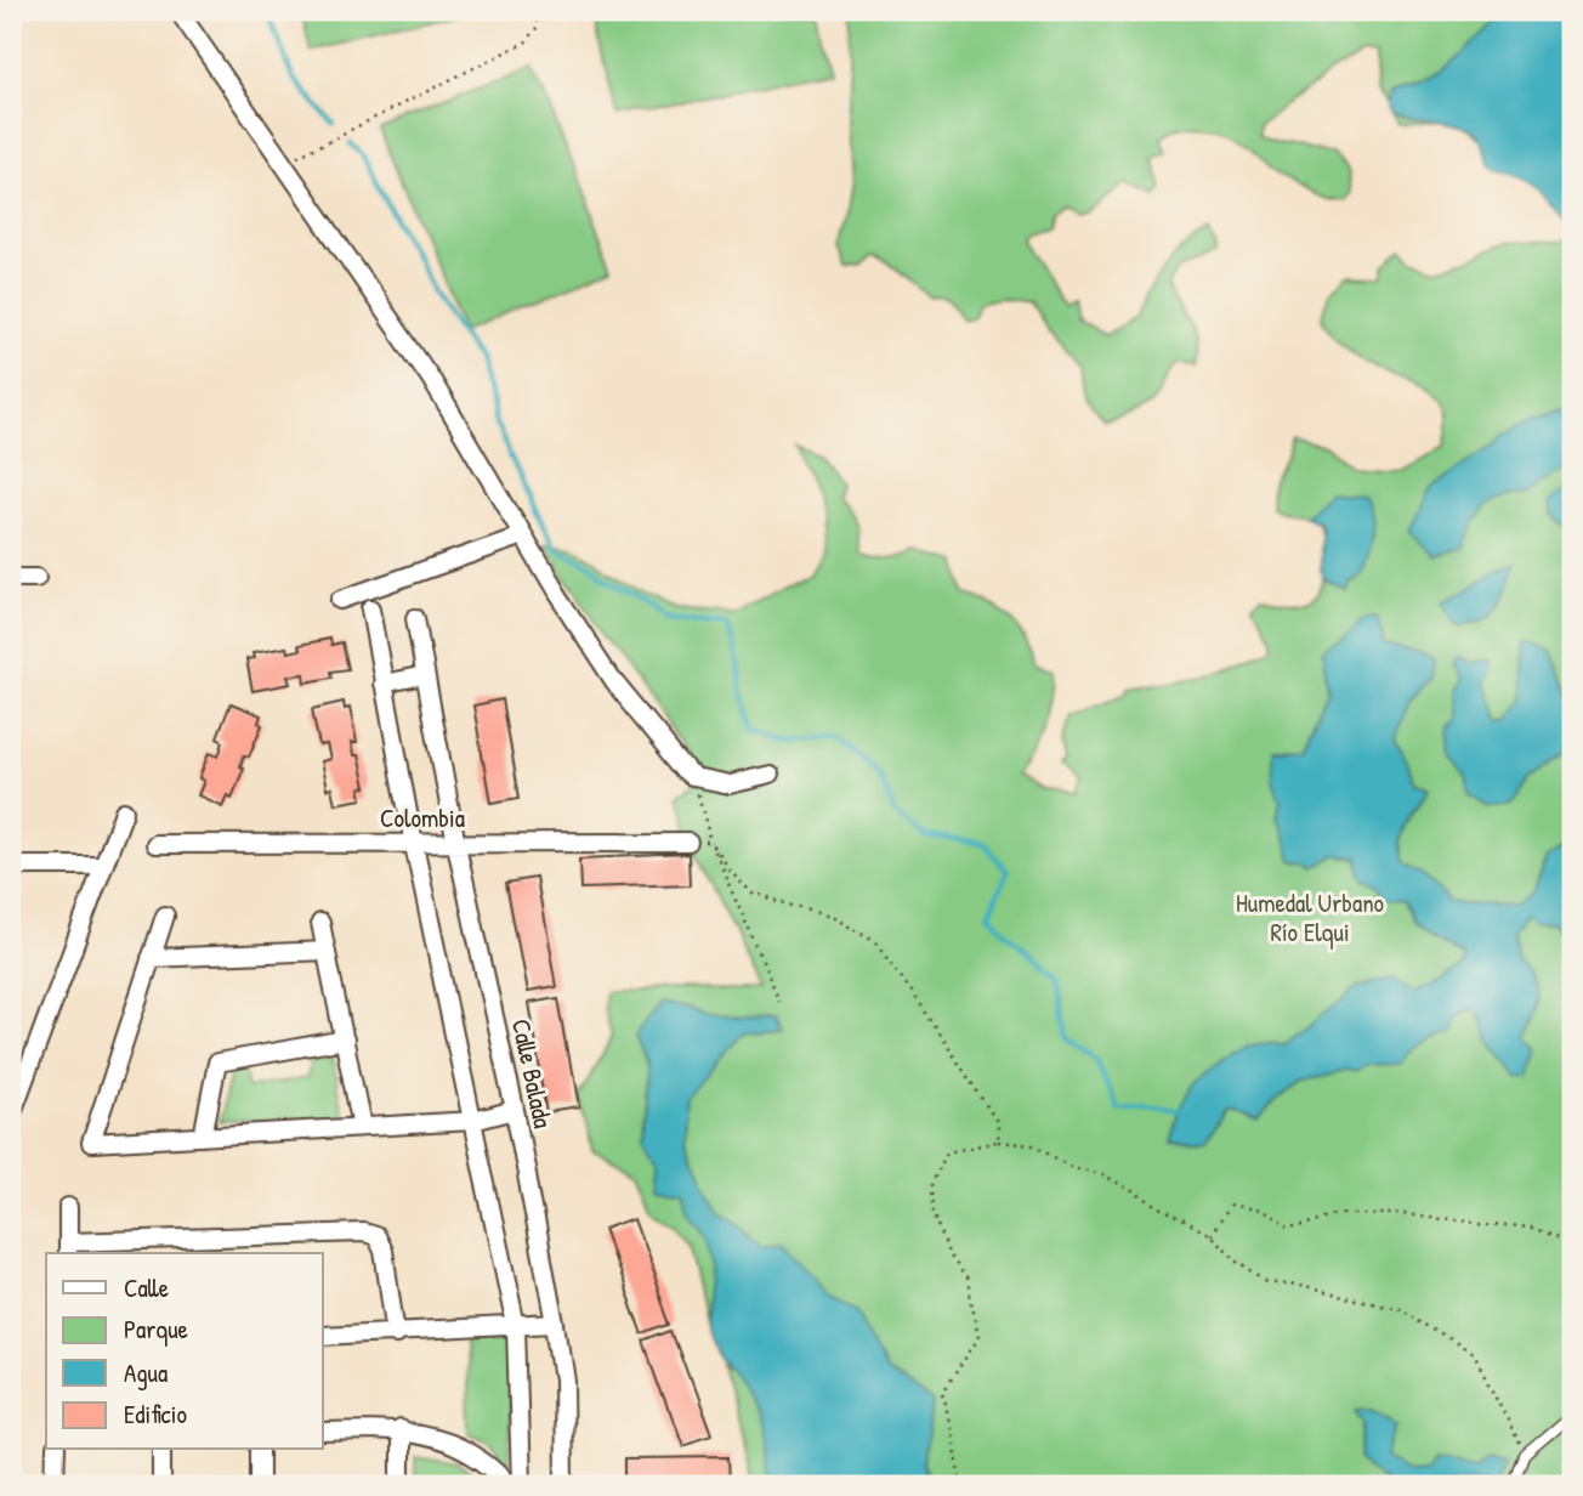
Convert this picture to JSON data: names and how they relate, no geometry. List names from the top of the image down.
{
  "streets": {
    "street": ["Colombia", "Calle Balada"]
  },
  "crossings": [
    ["Colombia", "Calle Balada"]
  ],
  "parks": ["Humedal Urbano Río Elqui"],
  "legend": [
    "Calle",
    "Parque",
    "Agua",
    "Edificio"
  ]
}
